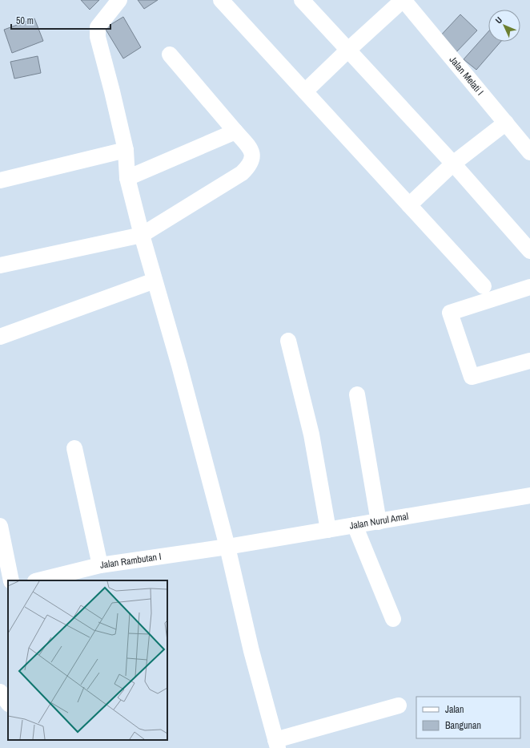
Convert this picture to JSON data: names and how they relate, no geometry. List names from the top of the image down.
{
  "streets": {
    "street": ["Jalan Melati I", "Jalan Nurul Amal", "Jalan Rambutan I"]
  },
  "crossings": [
    ["Jalan Nurul Amal", "Jalan Rambutan I"]
  ],
  "legend": ["Jalan", "Bangunan"],
  "scale_bar": "50 m",
  "north": "top left"
}
